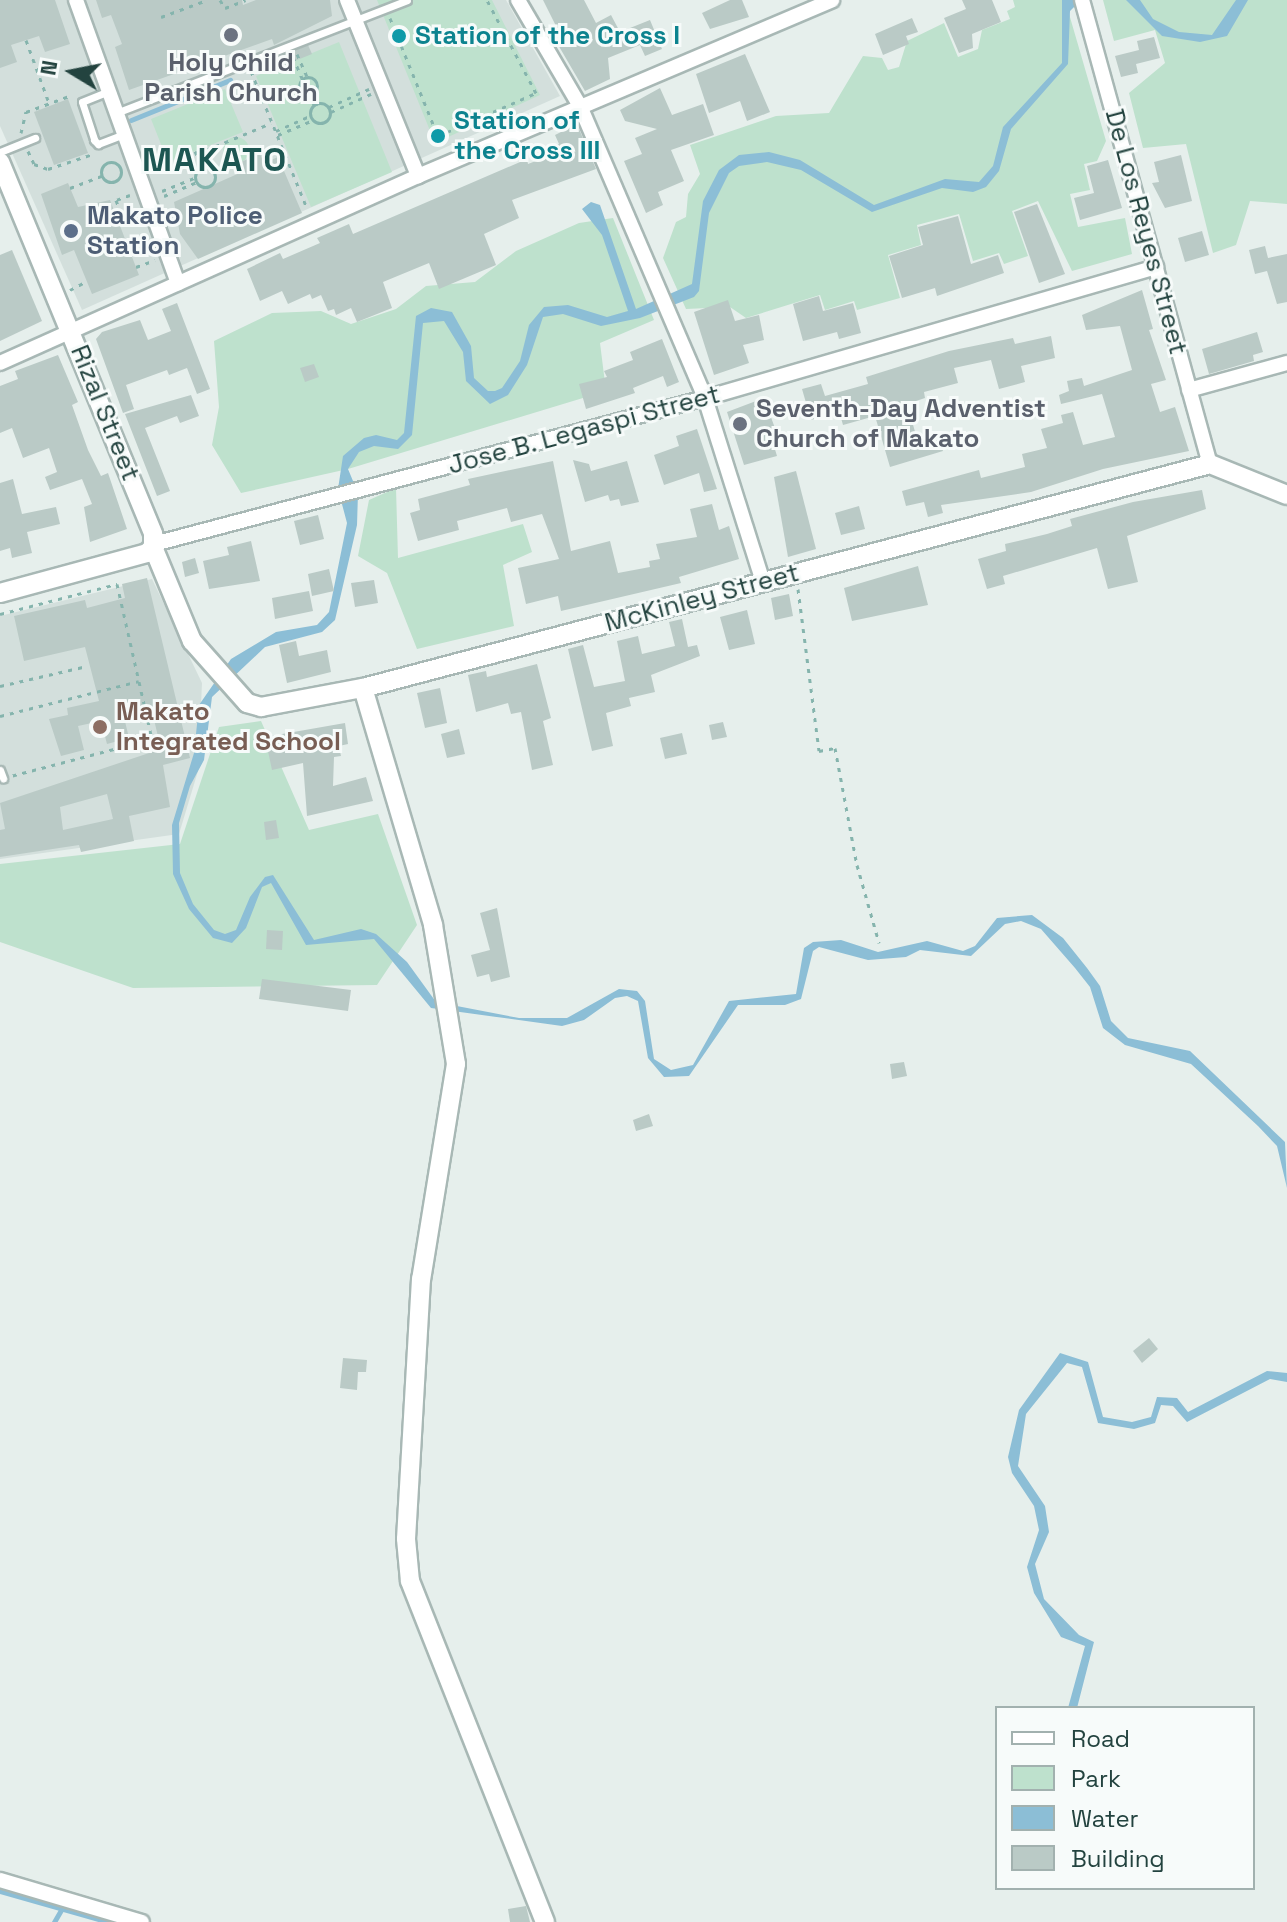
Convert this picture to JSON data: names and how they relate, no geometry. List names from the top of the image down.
{
  "streets": {
    "street": [
      "De Los Reyes Street",
      "Rizal Street",
      "Jose B. Legaspi Street",
      "McKinley Street"
    ]
  },
  "crossings": [
    ["De Los Reyes Street", "Jose B. Legaspi Street"],
    ["De Los Reyes Street", "McKinley Street"],
    ["Rizal Street", "Jose B. Legaspi Street"],
    ["Rizal Street", "McKinley Street"]
  ],
  "districts": ["MAKATO"],
  "places": [
    "Holy Child Parish Church",
    "Station of the Cross I",
    "Station of the Cross III",
    "Makato Police Station",
    "Seventh-Day Adventist Church of Makato",
    "Makato Integrated School"
  ],
  "legend": [
    "Road",
    "Park",
    "Water",
    "Building"
  ],
  "north": "left"
}
